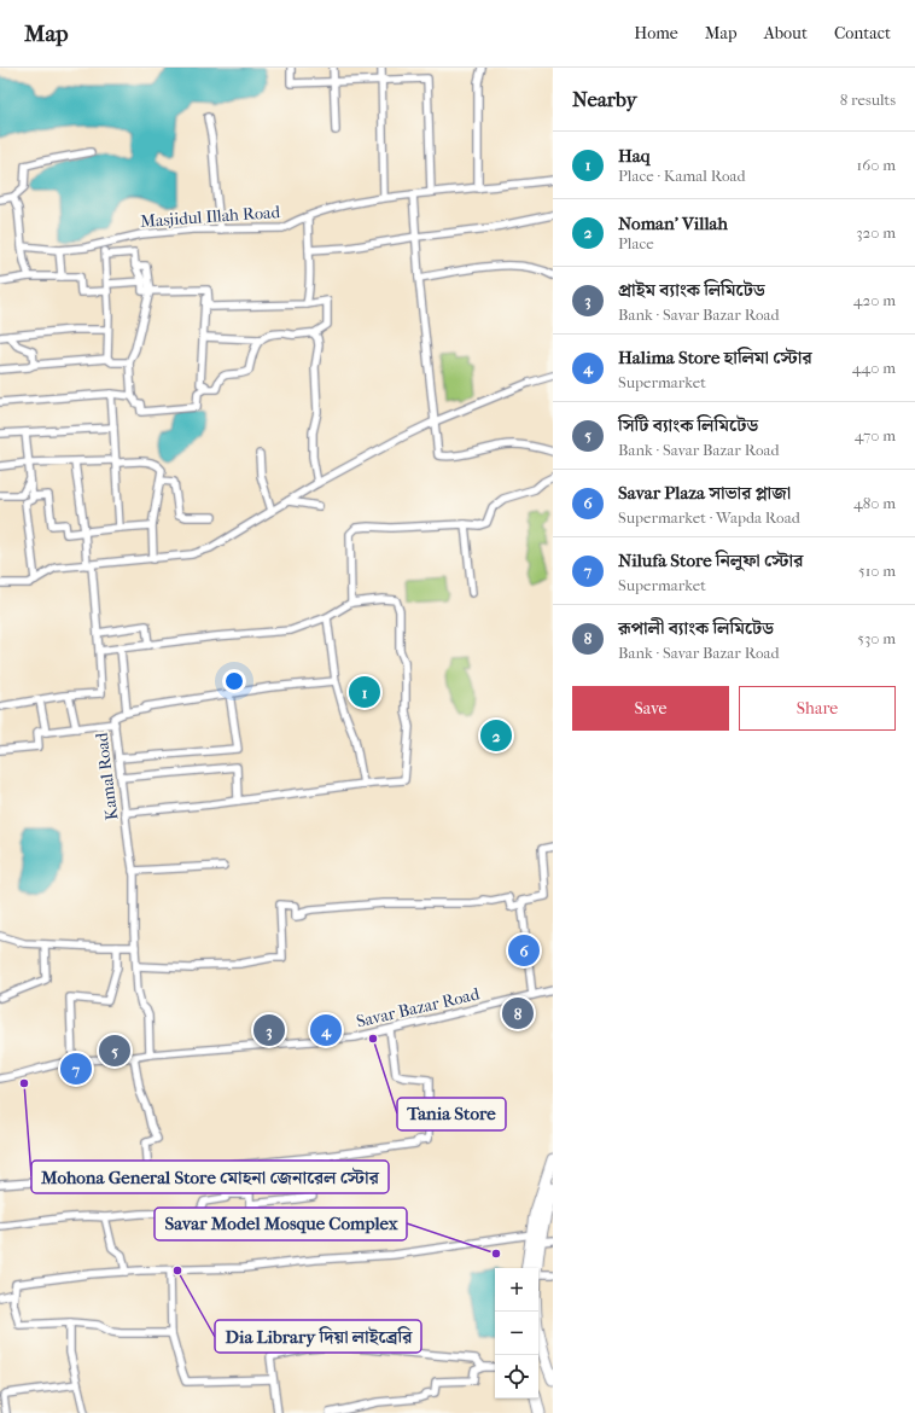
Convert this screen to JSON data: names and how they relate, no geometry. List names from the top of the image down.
{
  "streets": {
    "street": ["Masjidul Illah Road", "Kamal Road", "Savar Bazar Road"]
  },
  "crossings": [
    ["Kamal Road", "Savar Bazar Road"]
  ],
  "places": [
    "Tania Store",
    "Mohona General Store মোহনা জেনারেল স্টোর",
    "Savar Model Mosque Complex",
    "Dia Library দিয়া লাইব্রেরি"
  ],
  "page": {
    "header": "Map",
    "nav": [
      "Home",
      "Map",
      "About",
      "Contact"
    ],
    "heading": ["Nearby", "8 results"],
    "list": [
      {
        "mark": "1",
        "name": "Haq",
        "note": "Place · Kamal Road",
        "value": "160 m"
      },
      {
        "mark": "2",
        "name": "Noman' Villah",
        "note": "Place",
        "value": "320 m"
      },
      {
        "mark": "3",
        "name": "প্রাইম ব্যাংক লিমিটেড",
        "note": "Bank · Savar Bazar Road",
        "value": "420 m"
      },
      {
        "mark": "4",
        "name": "Halima Store হালিমা স্টোর",
        "note": "Supermarket",
        "value": "440 m"
      },
      {
        "mark": "5",
        "name": "সিটি ব্যাংক লিমিটেড",
        "note": "Bank · Savar Bazar Road",
        "value": "470 m"
      },
      {
        "mark": "6",
        "name": "Savar Plaza সাভার প্লাজা",
        "note": "Supermarket · Wapda Road",
        "value": "480 m"
      },
      {
        "mark": "7",
        "name": "Nilufa Store নিলুফা স্টোর",
        "note": "Supermarket",
        "value": "510 m"
      },
      {
        "mark": "8",
        "name": "রূপালী ব্যাংক লিমিটেড",
        "note": "Bank · Savar Bazar Road",
        "value": "530 m"
      }
    ],
    "buttons": ["Save", "Share"],
    "pins": [
      "1",
      "2",
      "6",
      "8",
      "3",
      "4",
      "5",
      "7"
    ],
    "map_buttons": ["+", "−"]
  }
}
